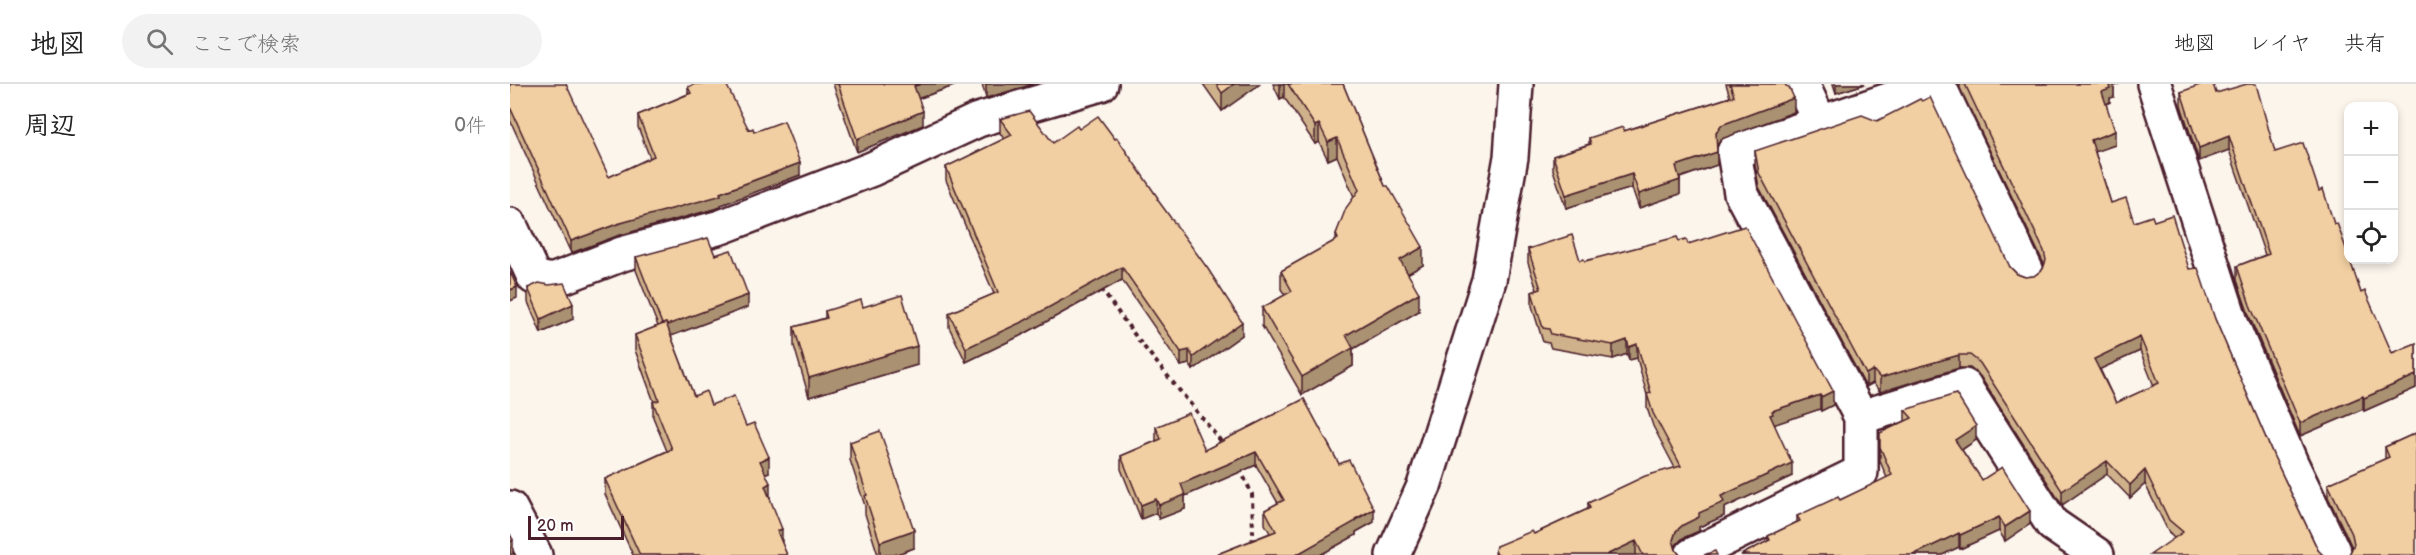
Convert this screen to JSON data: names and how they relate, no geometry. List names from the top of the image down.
{
  "scale_bar": "20 m",
  "page": {
    "header": "地図",
    "search": "ここで検索",
    "nav": ["地図", "レイヤ", "共有"],
    "heading": ["周辺", "0件"],
    "map_buttons": ["+", "−"],
    "scale": "20 m"
  }
}
